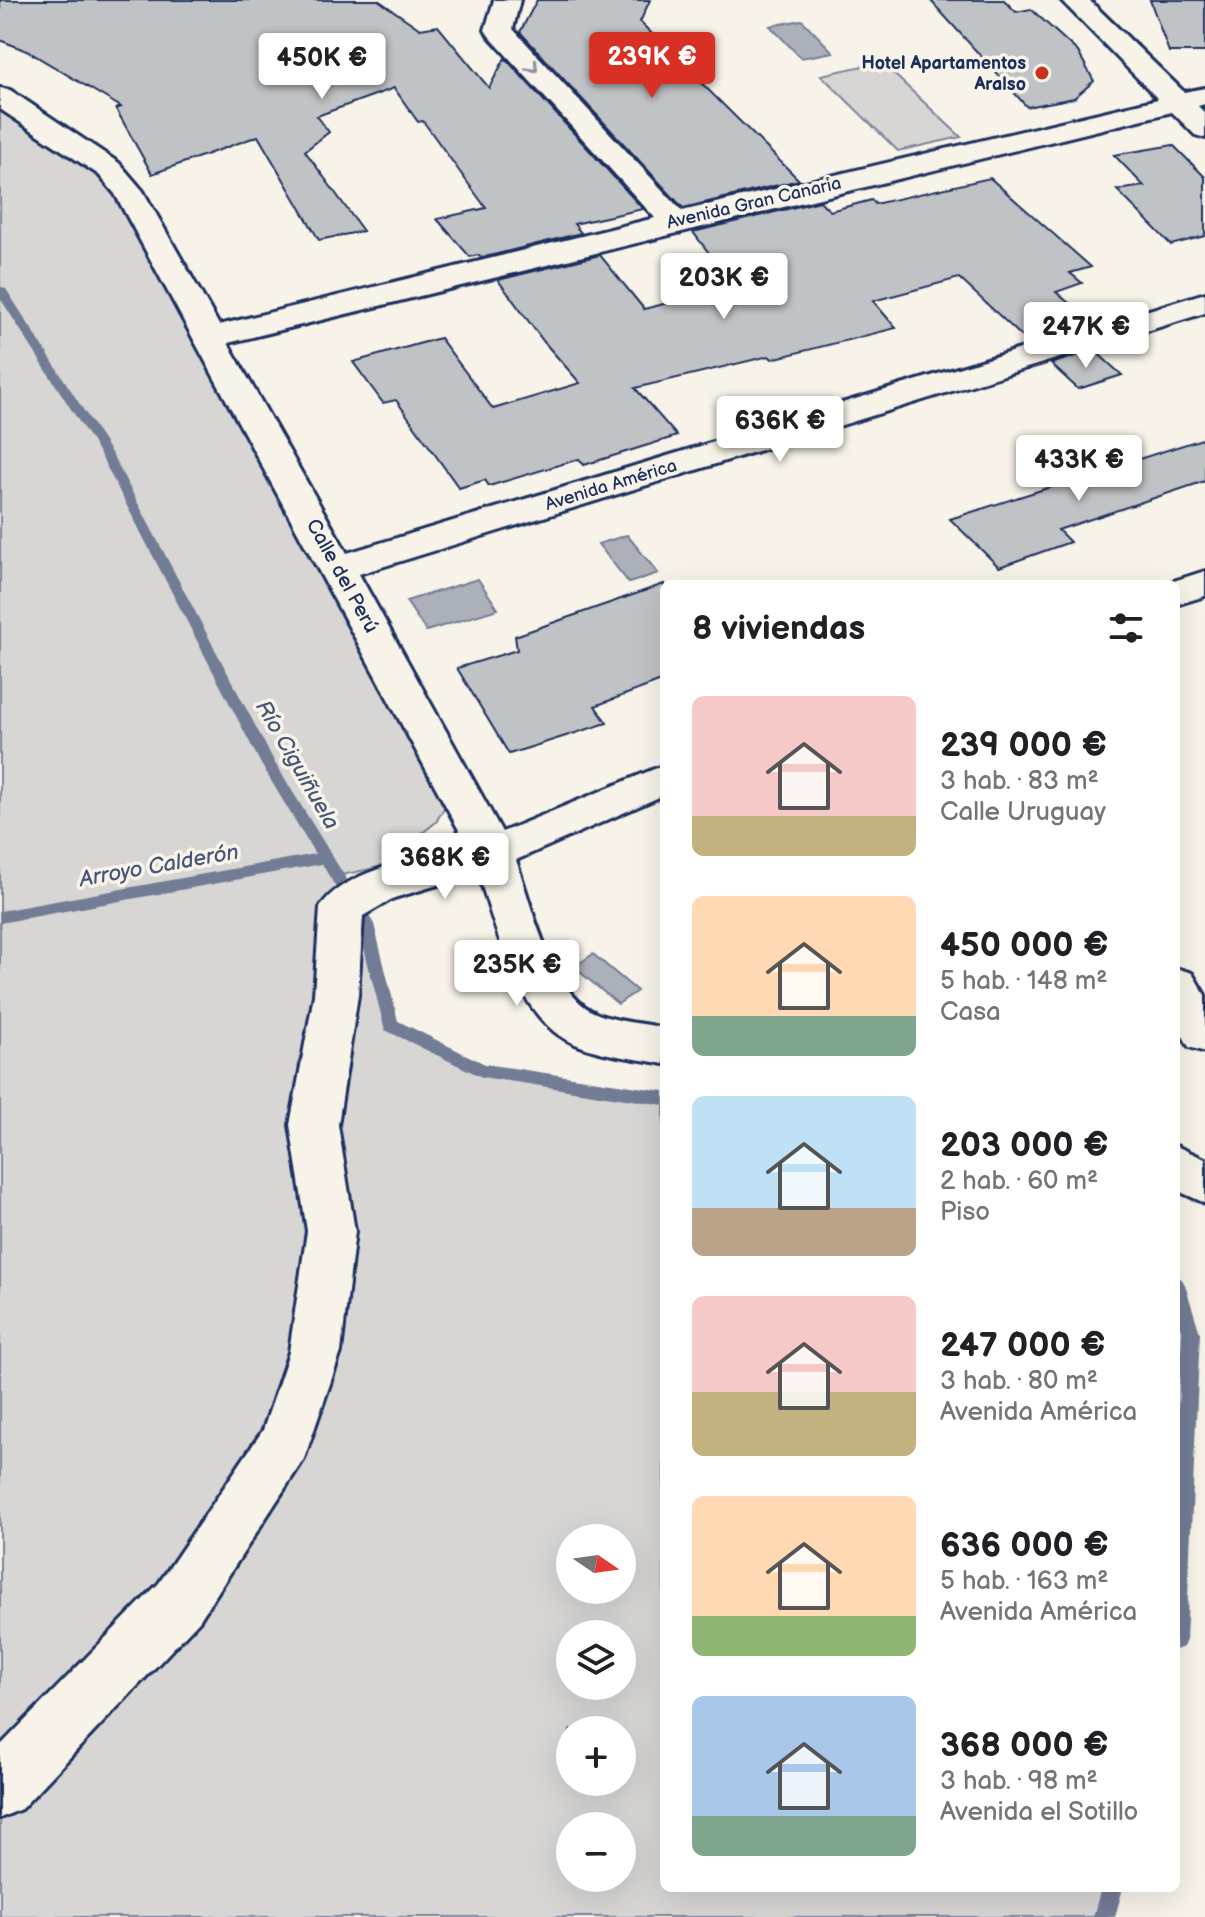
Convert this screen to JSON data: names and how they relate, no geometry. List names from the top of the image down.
{
  "streets": {
    "street": ["Avenida Gran Canaria", "Avenida América", "Calle del Perú"]
  },
  "crossings": [
    ["Avenida Gran Canaria", "Calle del Perú"],
    ["Avenida América", "Calle del Perú"]
  ],
  "water": ["Río Ciguiñuela", "Arroyo Calderón"],
  "places": ["Hotel Apartamentos Aralso"],
  "north": "right",
  "page": {
    "price": [
      "239K €",
      "450K €",
      "203K €",
      "247K €",
      "636K €",
      "433K €",
      "368K €",
      "235K €"
    ],
    "heading": "8 viviendas",
    "list": [
      {
        "name": "239 000 €",
        "note": "3 hab. · 83 m² · Calle Uruguay"
      },
      {
        "name": "450 000 €",
        "note": "5 hab. · 148 m² · Casa"
      },
      {
        "name": "203 000 €",
        "note": "2 hab. · 60 m² · Piso"
      },
      {
        "name": "247 000 €",
        "note": "3 hab. · 80 m² · Avenida América"
      },
      {
        "name": "636 000 €",
        "note": "5 hab. · 163 m² · Avenida América"
      },
      {
        "name": "368 000 €",
        "note": "3 hab. · 98 m² · Avenida el Sotillo"
      }
    ],
    "map_buttons": ["+", "−"]
  }
}
